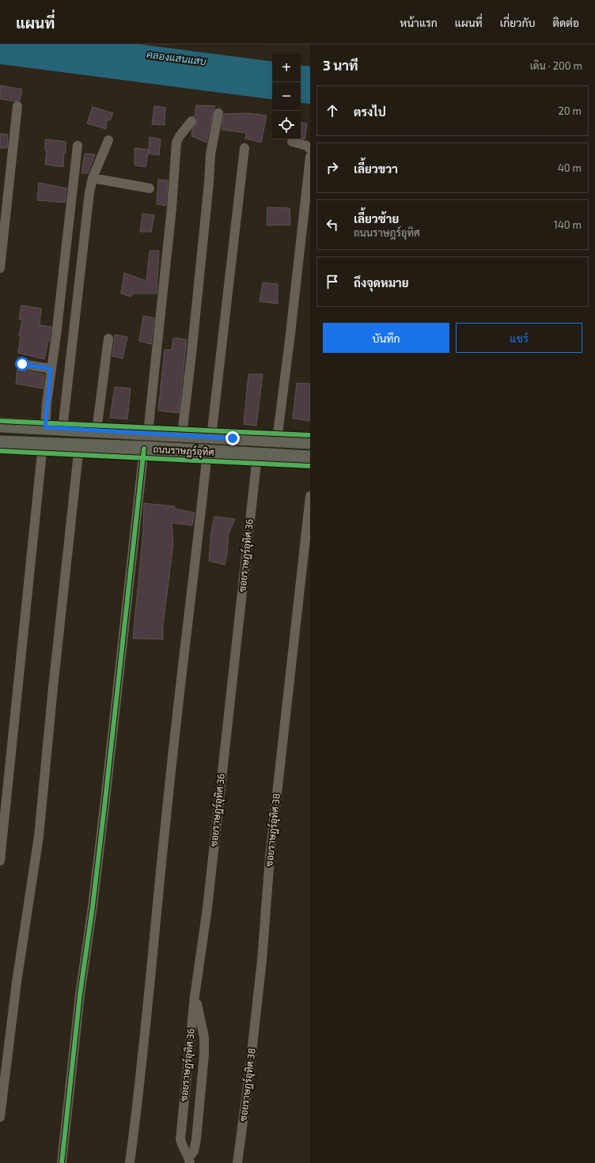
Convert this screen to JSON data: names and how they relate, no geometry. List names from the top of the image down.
{
  "streets": {
    "main road": ["ถนนราษฎร์อุทิศ"],
    "street": ["ซอยราษฎร์อุทิศ 36", "ซอยราษฎร์อุทิศ 38"]
  },
  "crossings": [
    ["ถนนราษฎร์อุทิศ", "ซอยราษฎร์อุทิศ 36"]
  ],
  "water": ["คลองแสนแสบ"],
  "page": {
    "header": "แผนที่",
    "nav": [
      "หน้าแรก",
      "แผนที่",
      "เกี่ยวกับ",
      "ติดต่อ"
    ],
    "heading": ["3 นาที", "เดิน · 200 m"],
    "map_buttons": ["+", "−"],
    "list": [
      ["ตรงไป", "20 m"],
      ["เลี้ยวขวา", "40 m"],
      ["เลี้ยวซ้าย", "ถนนราษฎร์อุทิศ", "140 m"],
      "ถึงจุดหมาย"
    ],
    "buttons": ["บันทึก", "แชร์"]
  }
}
